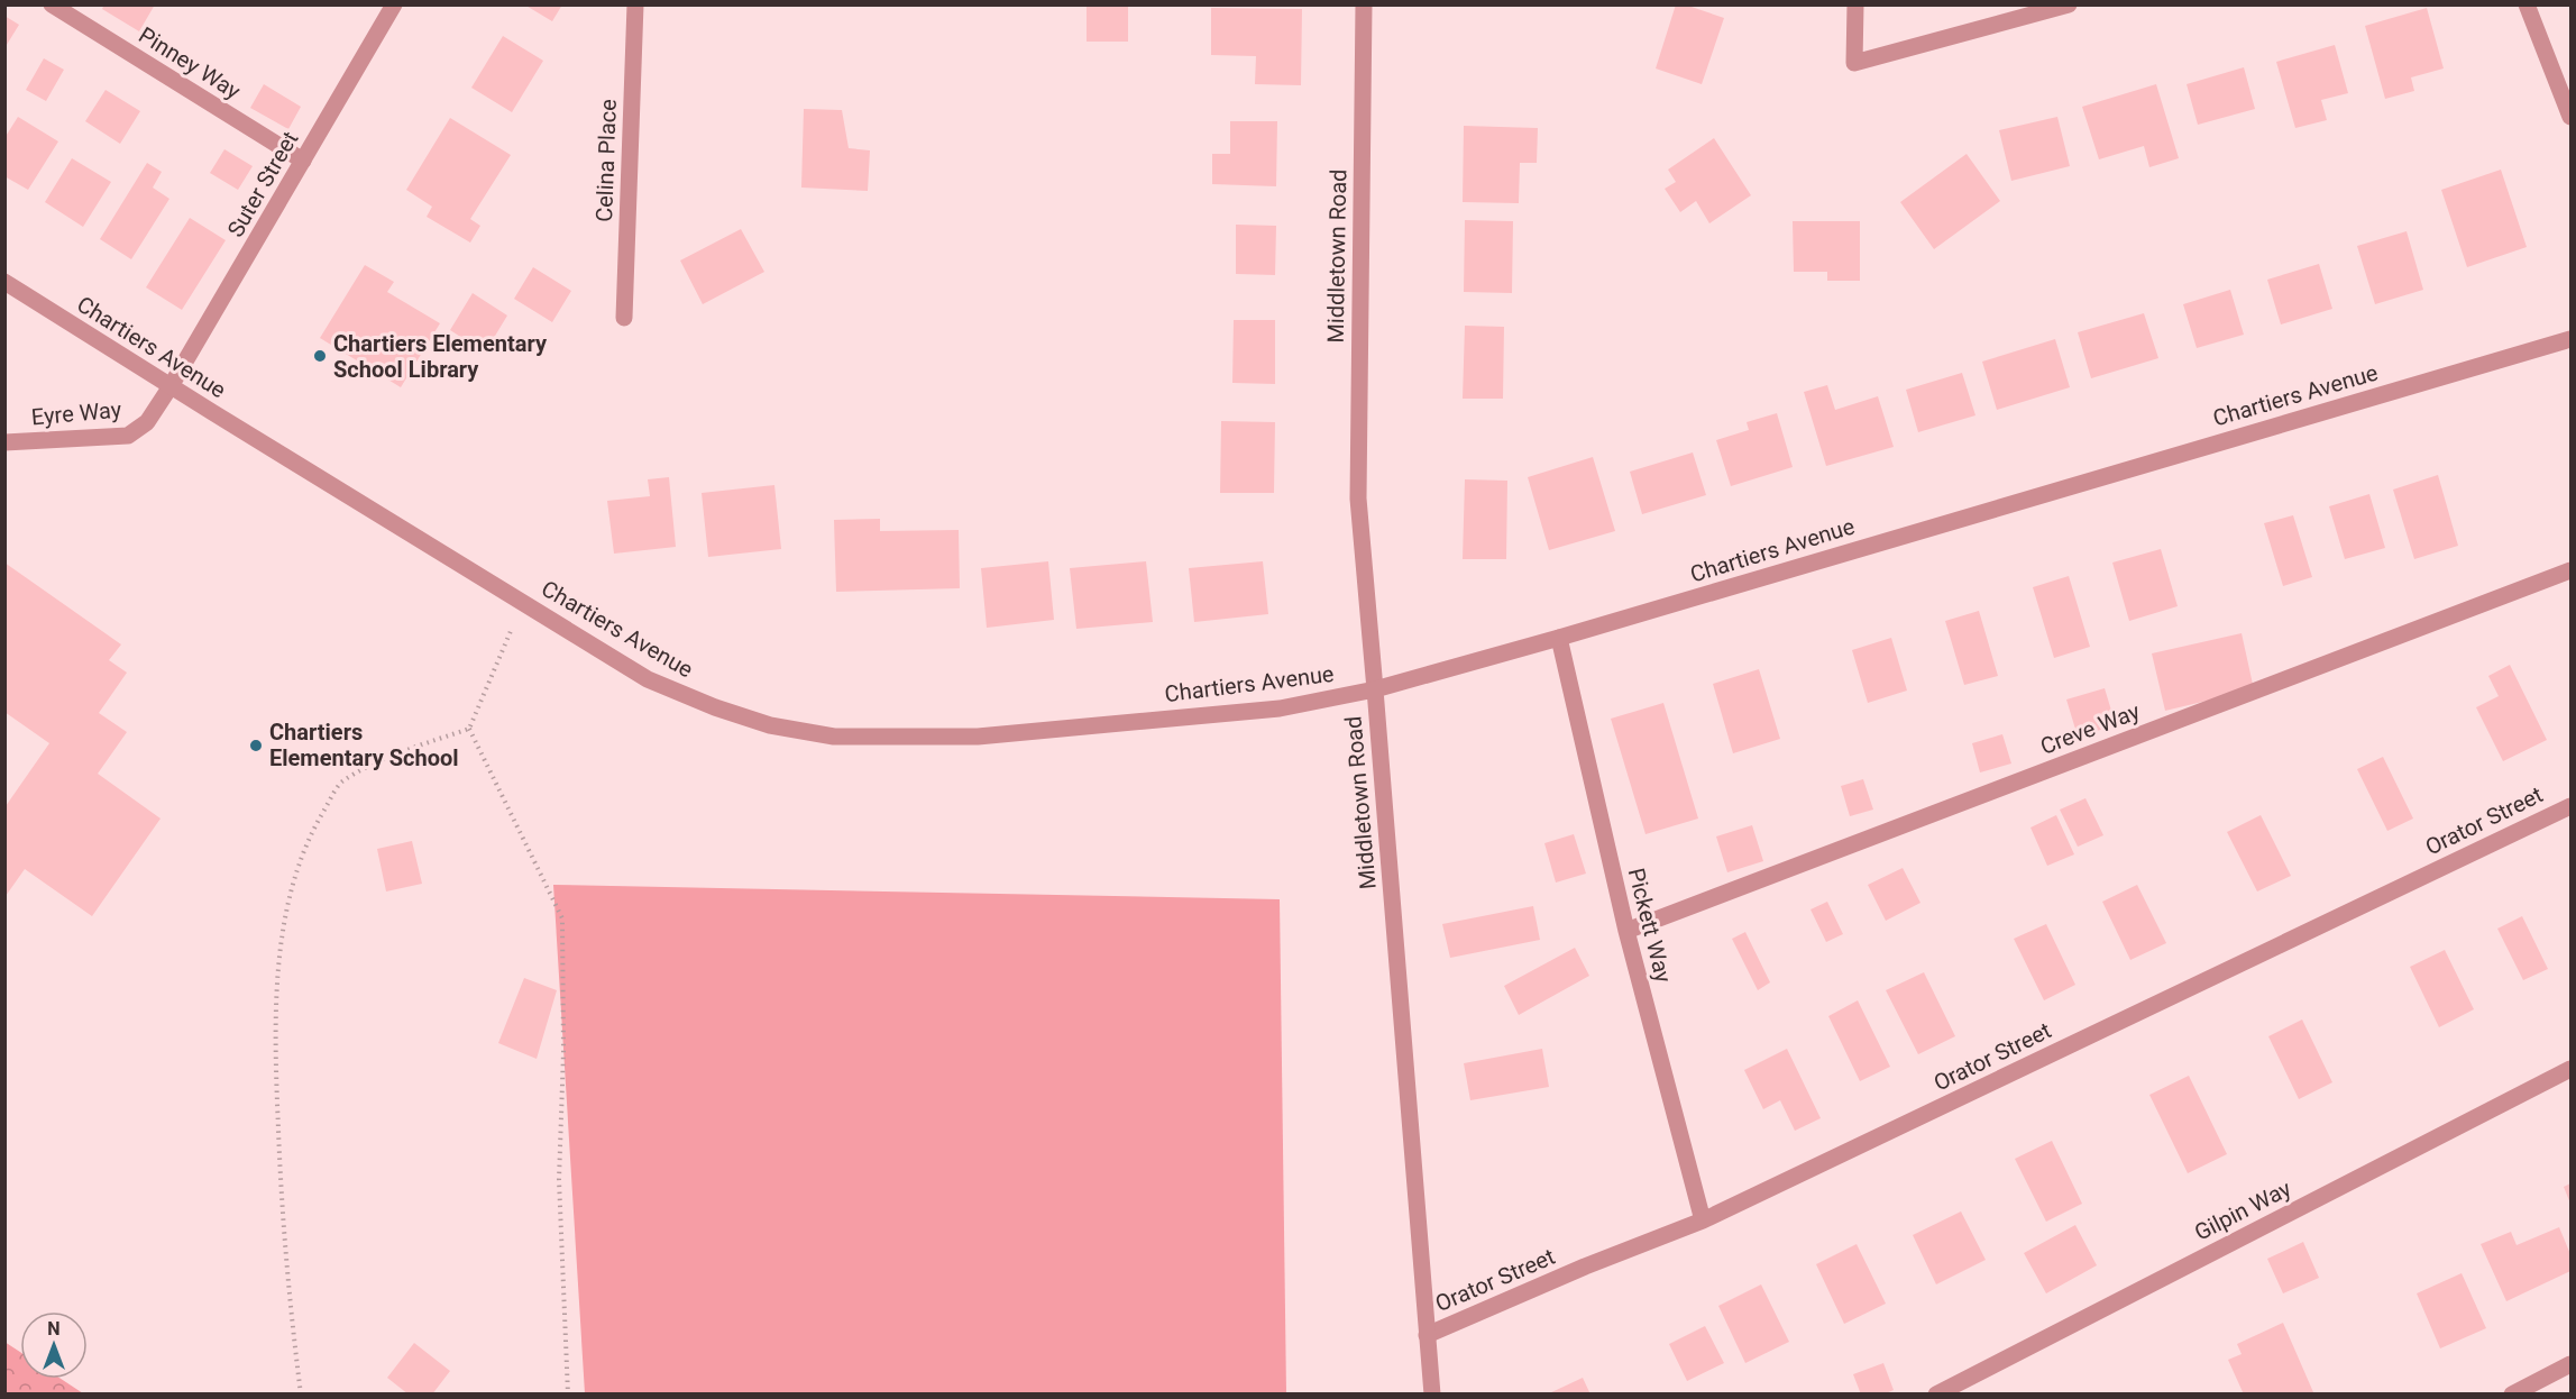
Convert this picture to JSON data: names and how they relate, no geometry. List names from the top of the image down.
{
  "streets": {
    "street": [
      "Pinney Way",
      "Celina Place",
      "Suter Street",
      "Middletown Road",
      "Chartiers Avenue",
      "Eyre Way",
      "Creve Way",
      "Orator Street",
      "Pickett Way",
      "Gilpin Way"
    ]
  },
  "crossings": [
    ["Pinney Way", "Suter Street"],
    ["Suter Street", "Chartiers Avenue"],
    ["Suter Street", "Eyre Way"],
    ["Middletown Road", "Chartiers Avenue"],
    ["Middletown Road", "Orator Street"],
    ["Chartiers Avenue", "Eyre Way"],
    ["Chartiers Avenue", "Pickett Way"],
    ["Creve Way", "Pickett Way"],
    ["Orator Street", "Pickett Way"]
  ],
  "places": ["Chartiers Elementary School Library", "Chartiers Elementary School"],
  "north": "top"
}
